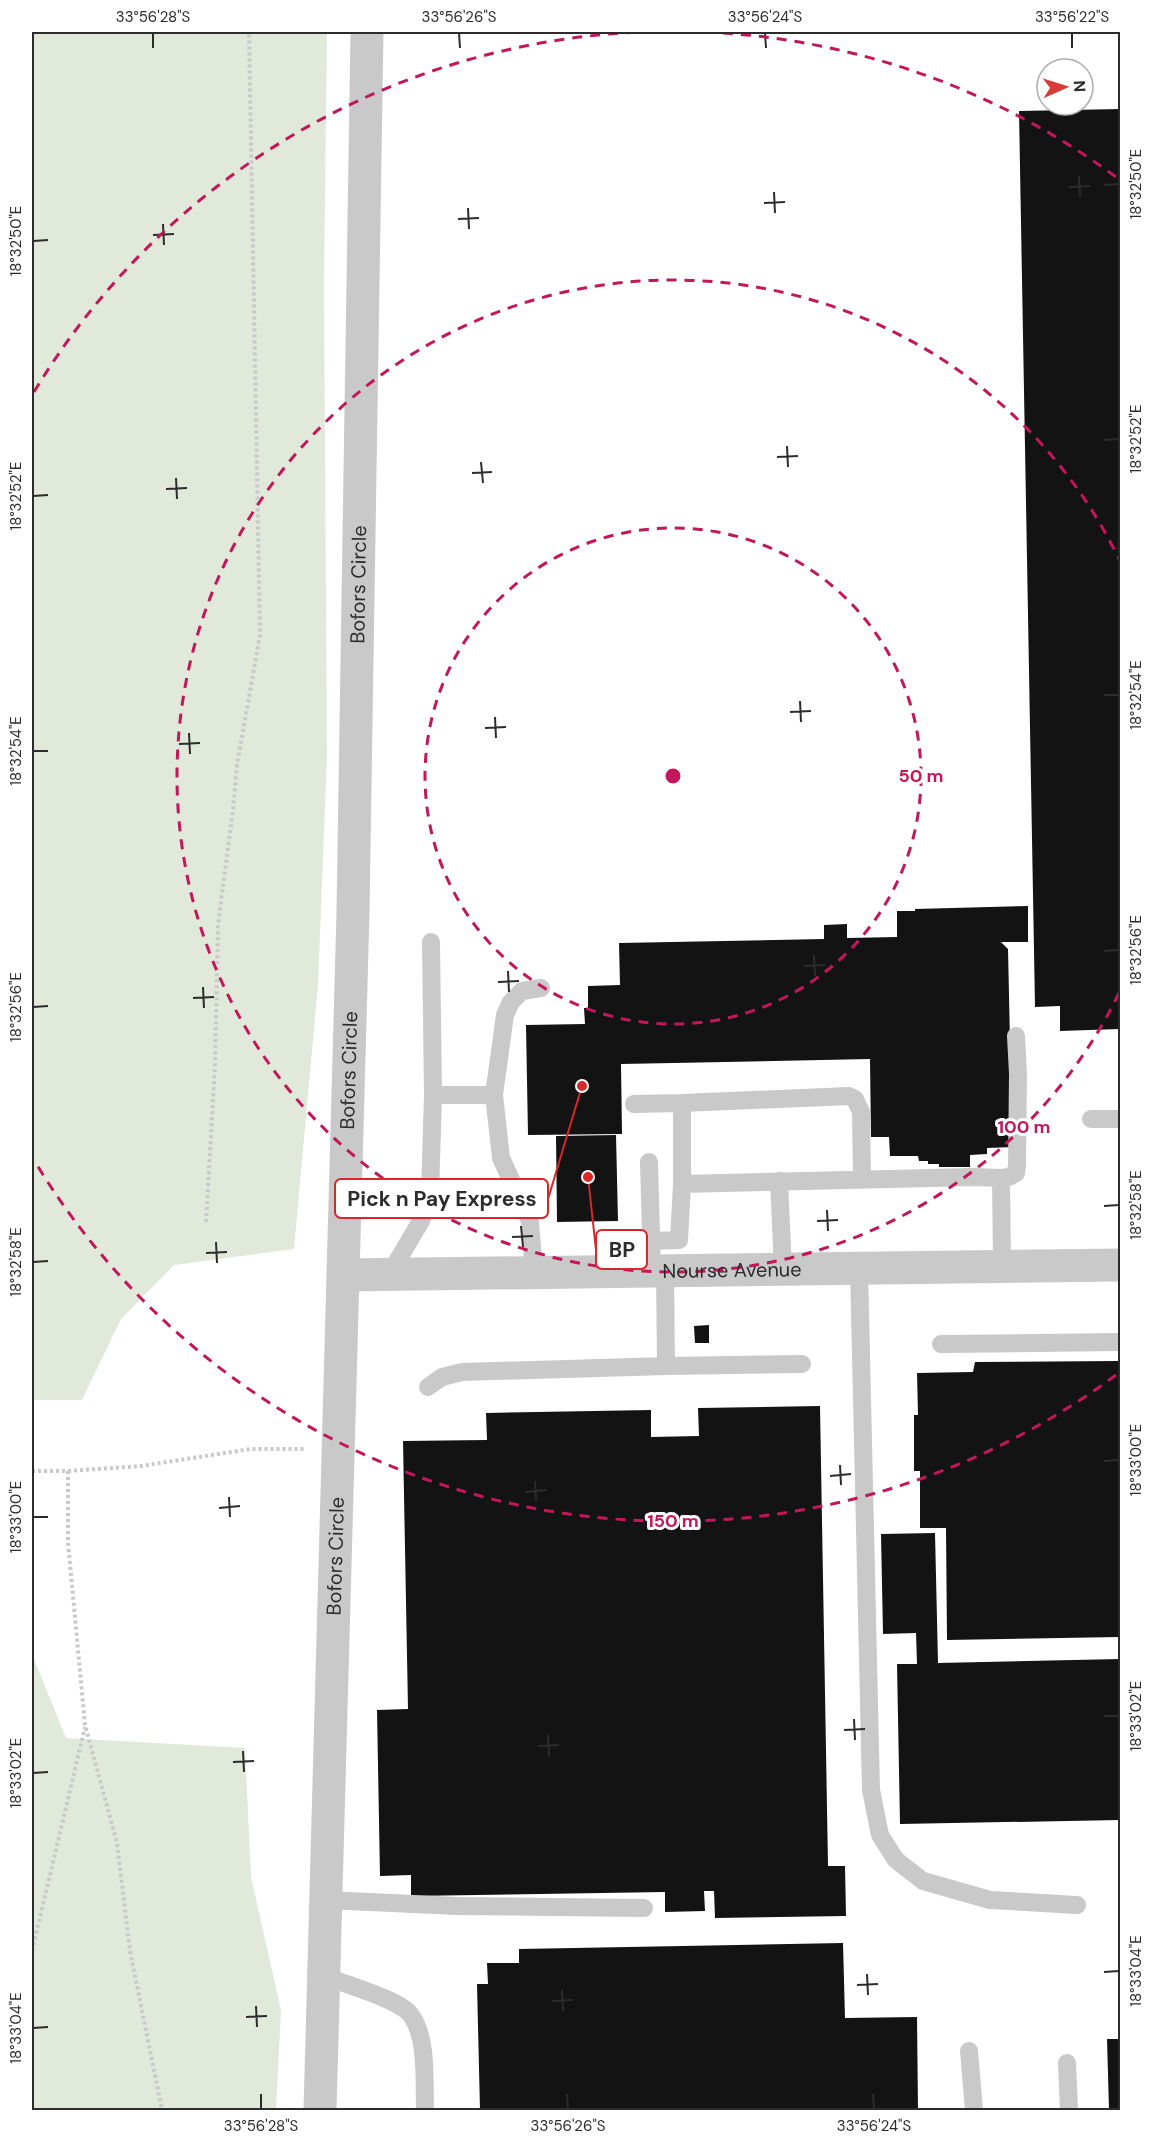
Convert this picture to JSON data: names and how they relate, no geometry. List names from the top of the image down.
{
  "streets": {
    "street": ["Bofors Circle", "Nourse Avenue"]
  },
  "crossings": [
    ["Bofors Circle", "Nourse Avenue"]
  ],
  "places": ["Pick n Pay Express", "BP"],
  "north": "right",
  "coordinates": [
    "33°56'28\"S",
    "33°56'26\"S",
    "33°56'24\"S",
    "33°56'22\"S",
    "18°32'50\"E",
    "18°32'52\"E",
    "18°32'54\"E",
    "18°32'56\"E",
    "18°32'58\"E",
    "18°33'00\"E",
    "18°33'02\"E",
    "18°33'04\"E"
  ],
  "rings": ["50 m", "100 m", "150 m"]
}
